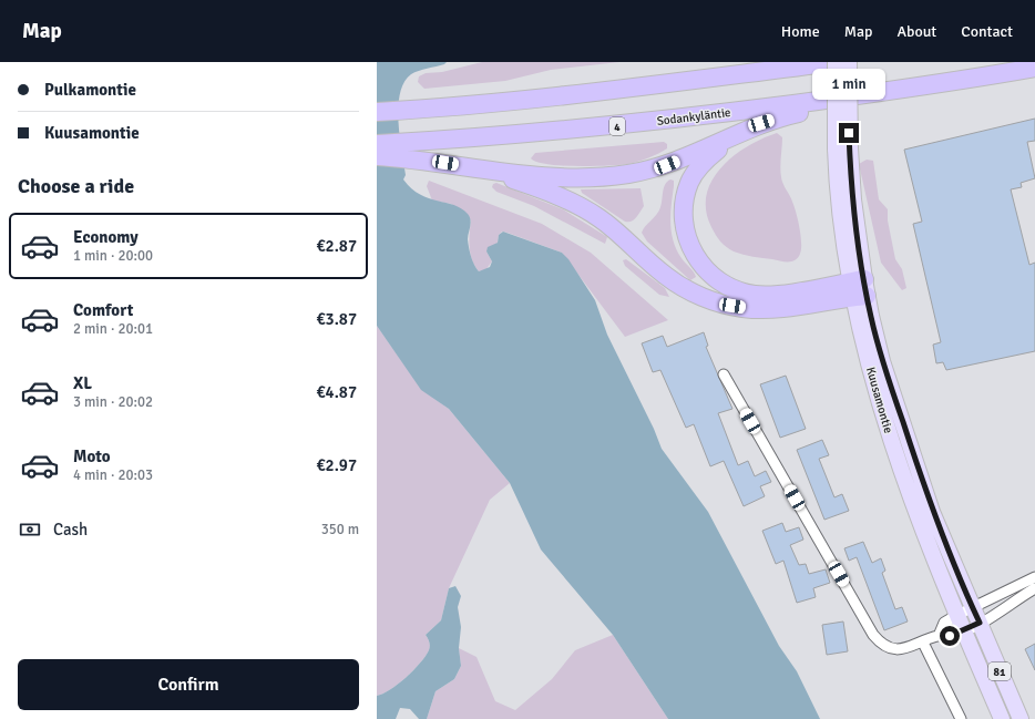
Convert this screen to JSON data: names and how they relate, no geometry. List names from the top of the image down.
{
  "streets": {
    "highway": ["Sodankyläntie", "4"],
    "main road": ["Kuusamontie", "81"]
  },
  "page": {
    "header": "Map",
    "nav": [
      "Home",
      "Map",
      "About",
      "Contact"
    ],
    "banner": ["Pulkamontie", "Kuusamontie"],
    "bubble": "1 min",
    "heading": "Choose a ride",
    "list": [
      {
        "name": "Economy",
        "note": "1 min · 20:00",
        "value": "€2.87"
      },
      {
        "name": "Comfort",
        "note": "2 min · 20:01",
        "value": "€3.87"
      },
      {
        "name": "XL",
        "note": "3 min · 20:02",
        "value": "€4.87"
      },
      {
        "name": "Moto",
        "note": "4 min · 20:03",
        "value": "€2.97"
      }
    ],
    "pay": ["Cash", "350 m"],
    "buttons": "Confirm"
  }
}
